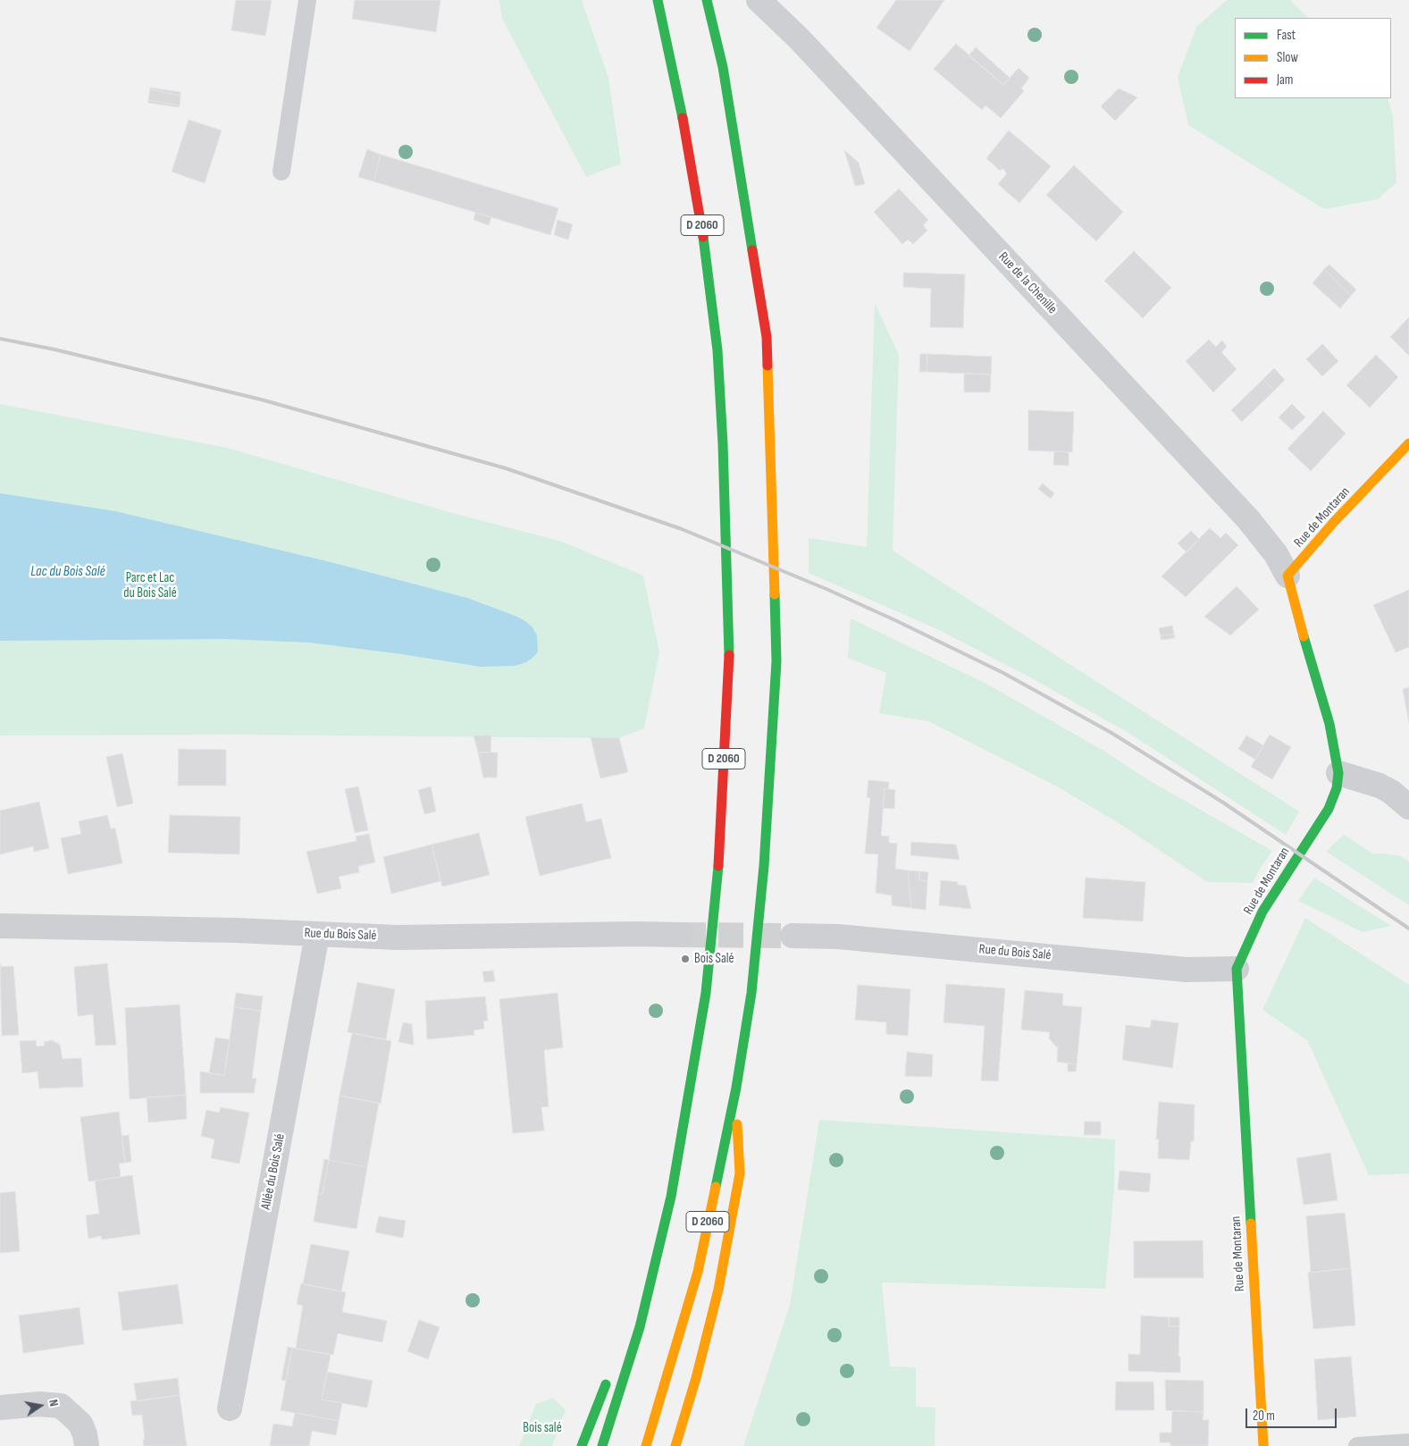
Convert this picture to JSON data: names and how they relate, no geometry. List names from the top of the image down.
{
  "streets": {
    "main road": ["D 2060", "Rue de Montaran"],
    "street": ["Rue de la Chenille", "Rue du Bois Salé", "Allée du Bois Salé"]
  },
  "crossings": [
    ["Rue de la Chenille", "Rue de Montaran"],
    ["Rue de Montaran", "Rue du Bois Salé"],
    ["Rue du Bois Salé", "Allée du Bois Salé"]
  ],
  "water": ["Lac du Bois Salé"],
  "parks": ["Parc et Lac du Bois Salé", "Bois salé"],
  "places": ["Bois Salé"],
  "legend": ["Fast", "Slow", "Jam"],
  "scale_bar": "20 m",
  "north": "right"
}
